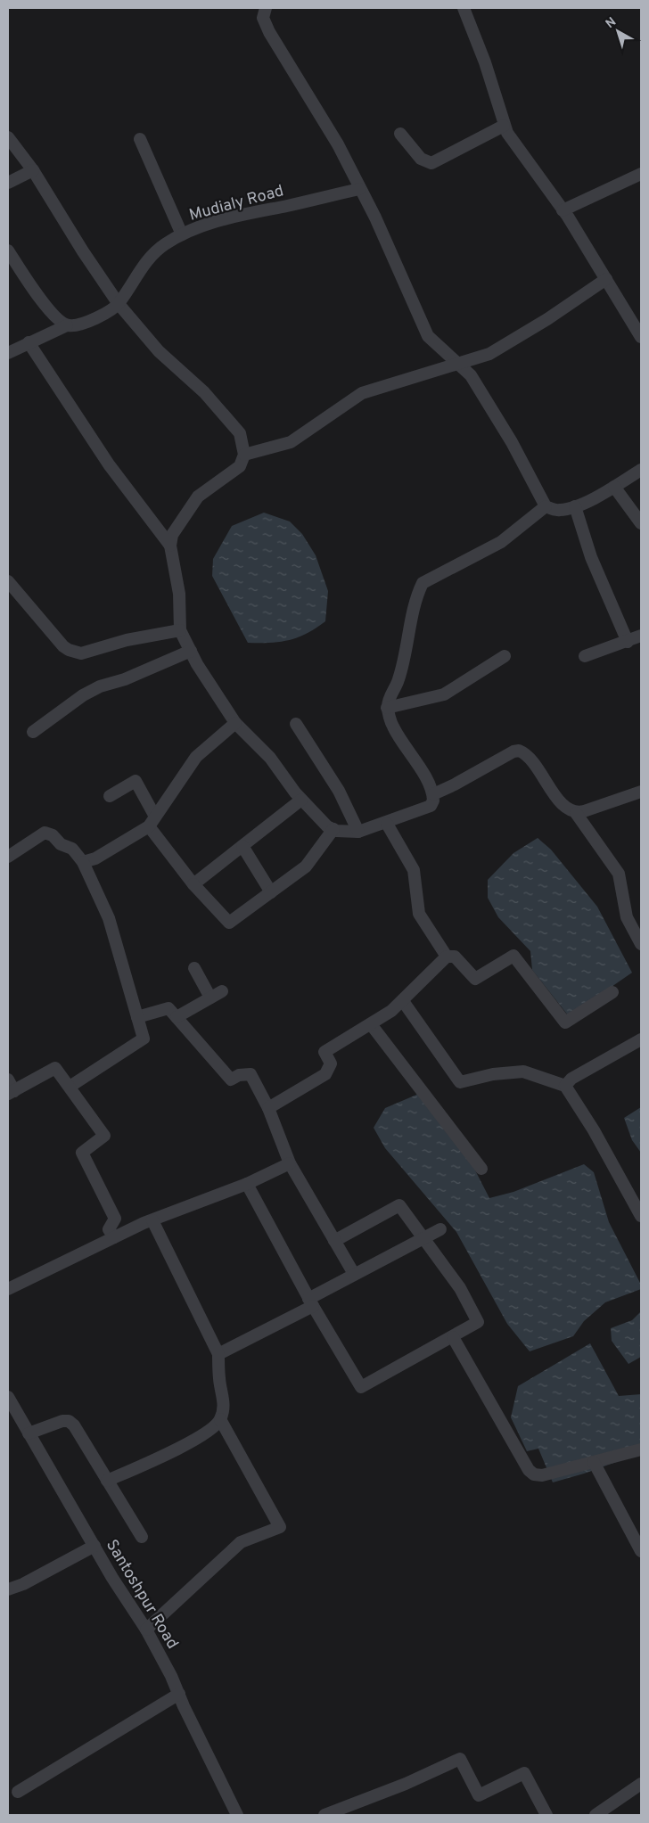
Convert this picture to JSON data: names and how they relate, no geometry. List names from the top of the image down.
{
  "streets": {
    "street": ["Mudialy Road", "Santoshpur Road"]
  },
  "north": "top left"
}
